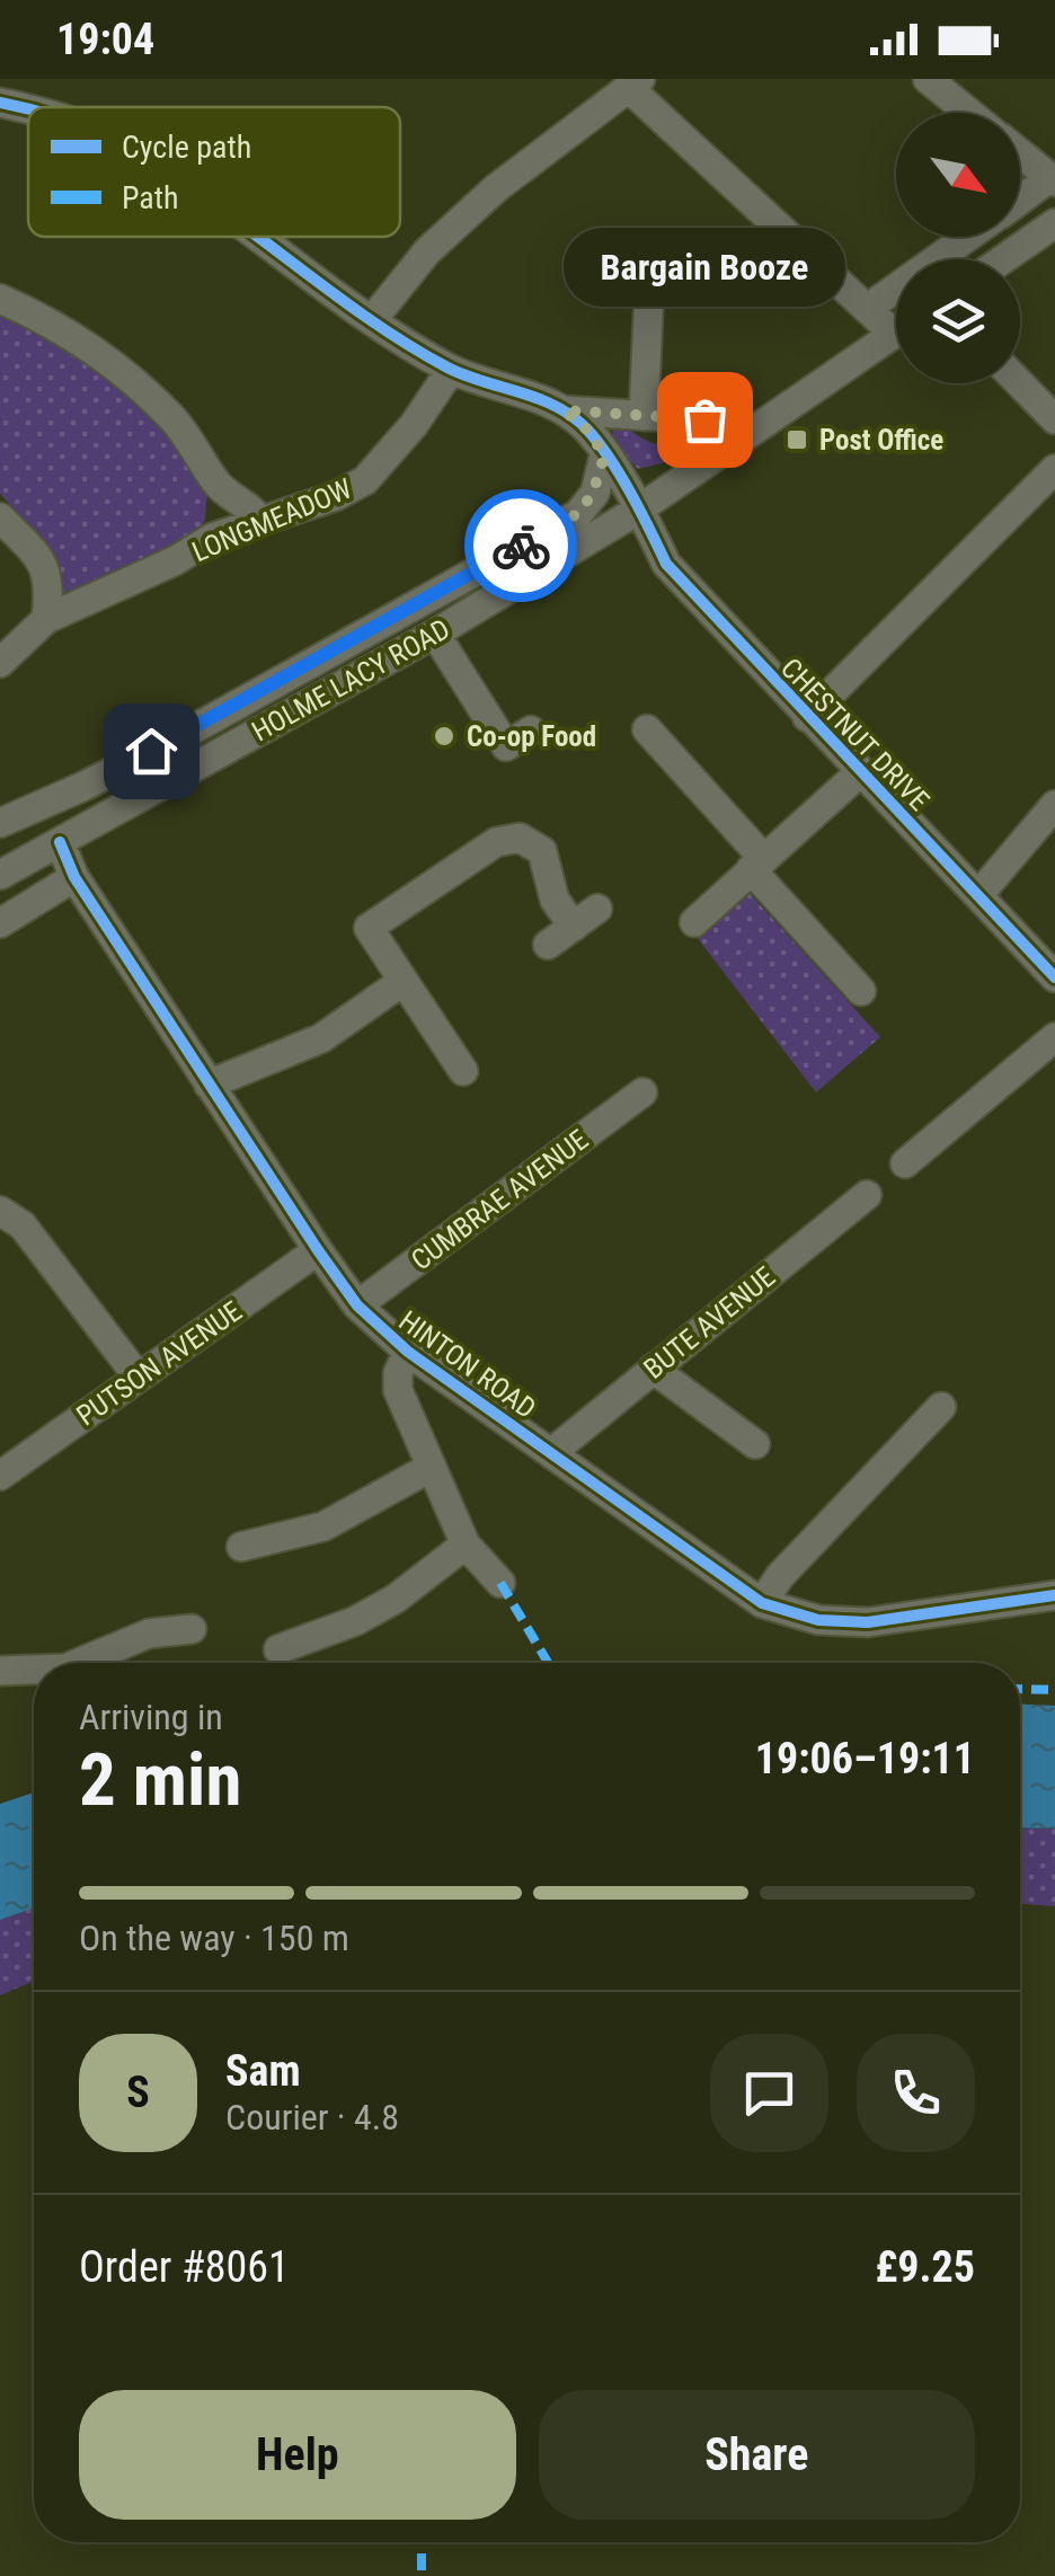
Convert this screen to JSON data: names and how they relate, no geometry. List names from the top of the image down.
{
  "streets": {
    "street": [
      "LONGMEADOW",
      "HOLME LACY ROAD",
      "CHESTNUT DRIVE",
      "CUMBRAE AVENUE",
      "BUTE AVENUE",
      "PUTSON AVENUE",
      "HINTON ROAD"
    ]
  },
  "crossings": [
    ["HOLME LACY ROAD", "CHESTNUT DRIVE"],
    ["HOLME LACY ROAD", "HINTON ROAD"],
    ["CUMBRAE AVENUE", "HINTON ROAD"],
    ["BUTE AVENUE", "HINTON ROAD"],
    ["PUTSON AVENUE", "HINTON ROAD"]
  ],
  "places": {
    "other": ["Bargain Booze", "Co-op Food"],
    "transit": ["Post Office"]
  },
  "legend": ["Cycle path", "Path"],
  "north": "bottom right",
  "page": {
    "status": "19:04",
    "bubble": "Bargain Booze",
    "heading": ["2 min", "Arriving in", "19:06–19:11"],
    "panel": [
      "Sam",
      "Courier · 4.8",
      "Order #8061",
      "£9.25"
    ],
    "bar": "On the way · 150 m",
    "round": "S",
    "buttons": ["Help", "Share"]
  }
}
